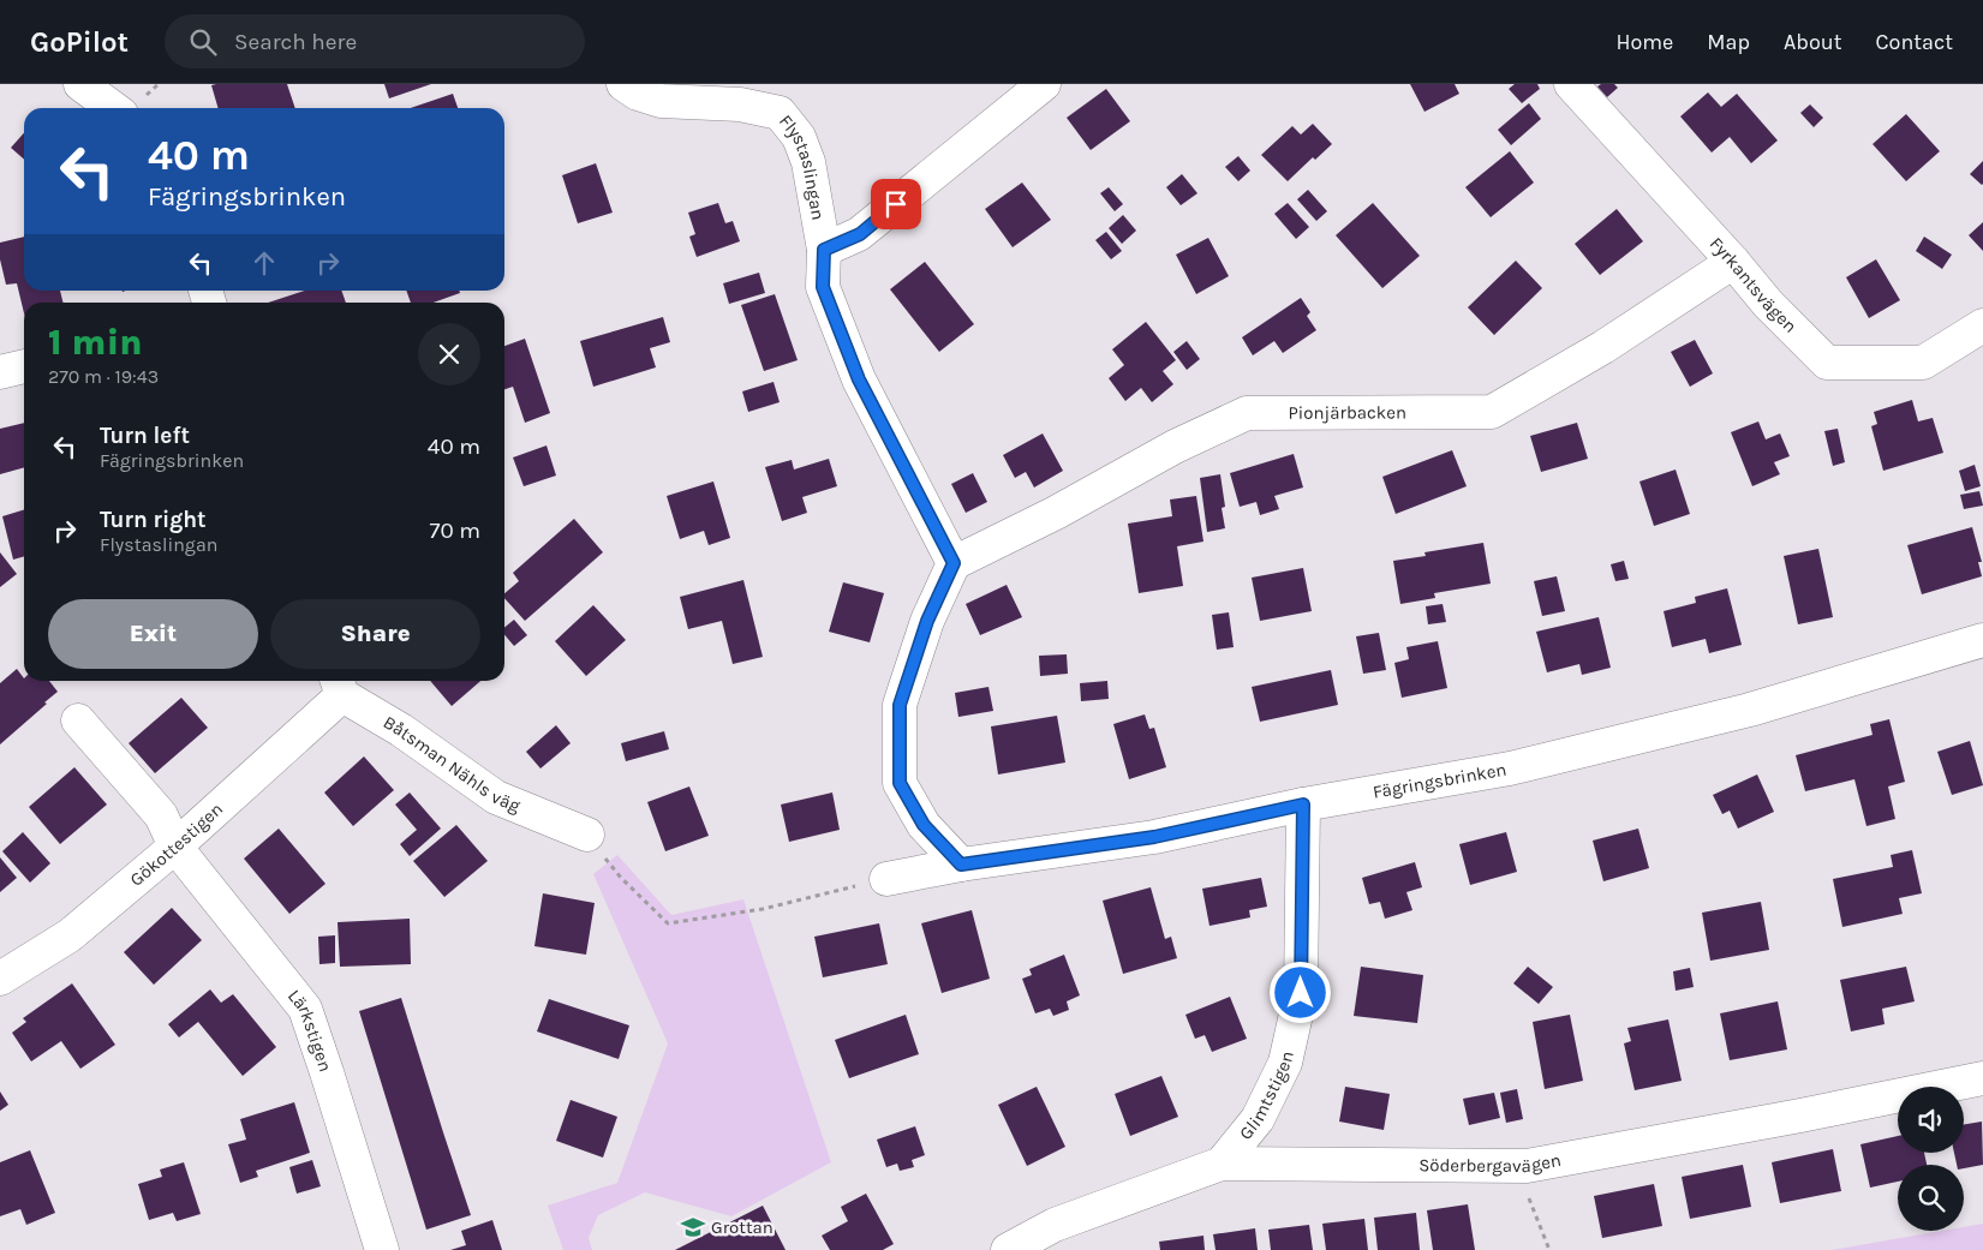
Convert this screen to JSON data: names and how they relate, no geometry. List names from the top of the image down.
{
  "streets": {
    "street": [
      "Flystaslingan",
      "Fyrkantsvägen",
      "Pionjärbacken",
      "Båtsman Nähls väg",
      "Fägringsbrinken",
      "Gökottestigen",
      "Lärkstigen",
      "Glimtstigen",
      "Söderbergavägen"
    ]
  },
  "crossings": [
    ["Flystaslingan", "Pionjärbacken"],
    ["Fyrkantsvägen", "Pionjärbacken"],
    ["Båtsman Nähls väg", "Gökottestigen"],
    ["Fägringsbrinken", "Glimtstigen"],
    ["Gökottestigen", "Lärkstigen"],
    ["Glimtstigen", "Söderbergavägen"]
  ],
  "places": {
    "school or university": ["Grottan"]
  },
  "page": {
    "header": "GoPilot",
    "search": "Search here",
    "nav": [
      "Home",
      "Map",
      "About",
      "Contact"
    ],
    "turn": ["40 m", "Fägringsbrinken"],
    "heading": ["1 min", "270 m · 19:43"],
    "list": [
      {
        "name": "Turn left",
        "note": "Fägringsbrinken",
        "value": "40 m"
      },
      {
        "name": "Turn right",
        "note": "Flystaslingan",
        "value": "70 m"
      }
    ],
    "buttons": ["Exit", "Share"]
  }
}
